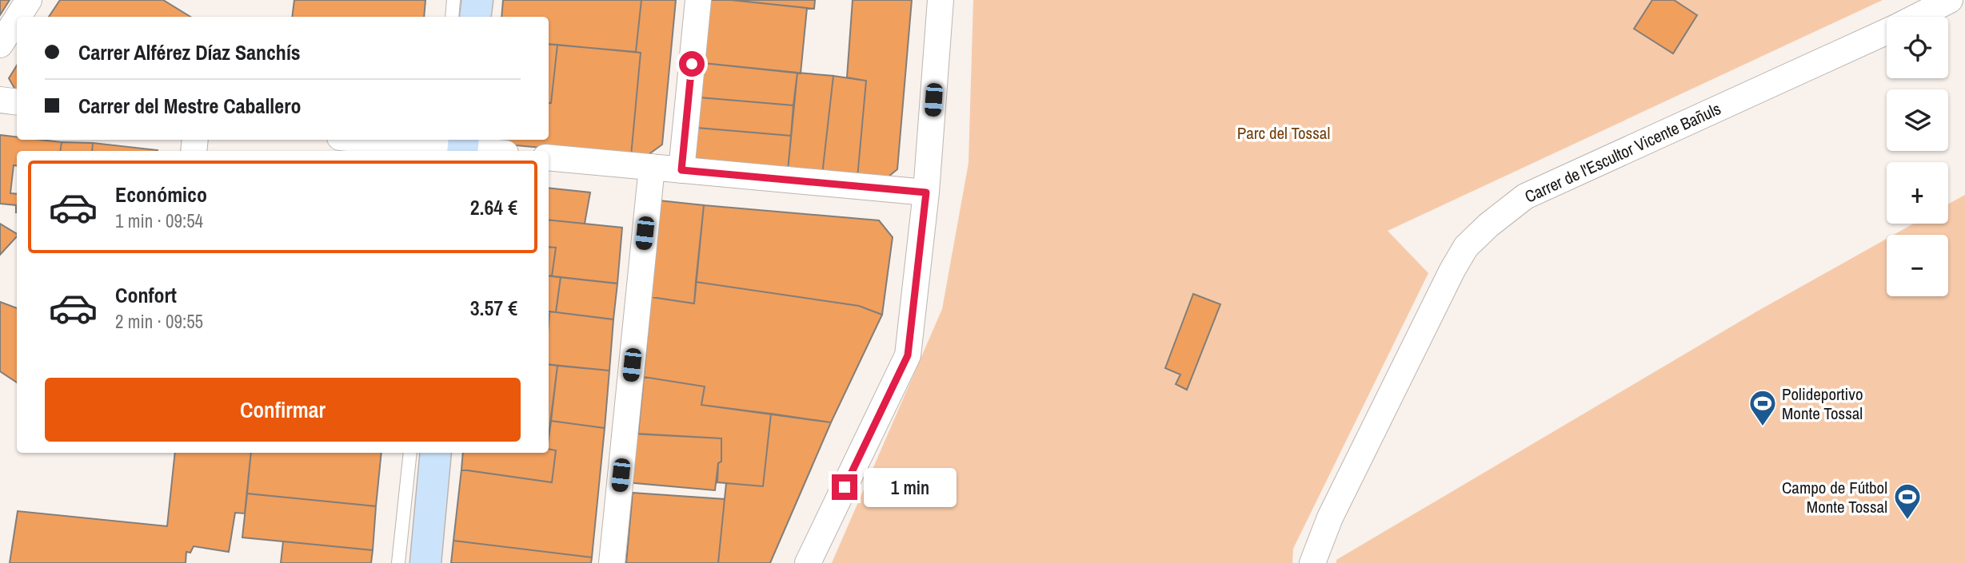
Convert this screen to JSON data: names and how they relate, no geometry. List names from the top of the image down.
{
  "streets": {
    "street": ["Carrer de l'Escultor Vicente Bañuls"]
  },
  "parks": ["Parc del Tossal"],
  "places": {
    "sports": ["Polideportivo Monte Tossal", "Campo de Fútbol Monte Tossal"]
  },
  "page": {
    "map_buttons": ["+", "−"],
    "banner": ["Carrer Alférez Díaz Sanchís", "Carrer del Mestre Caballero"],
    "list": [
      {
        "name": "Económico",
        "note": "1 min · 09:54",
        "value": "2.64 €"
      },
      {
        "name": "Confort",
        "note": "2 min · 09:55",
        "value": "3.57 €"
      }
    ],
    "buttons": "Confirmar",
    "bubble": "1 min"
  }
}
